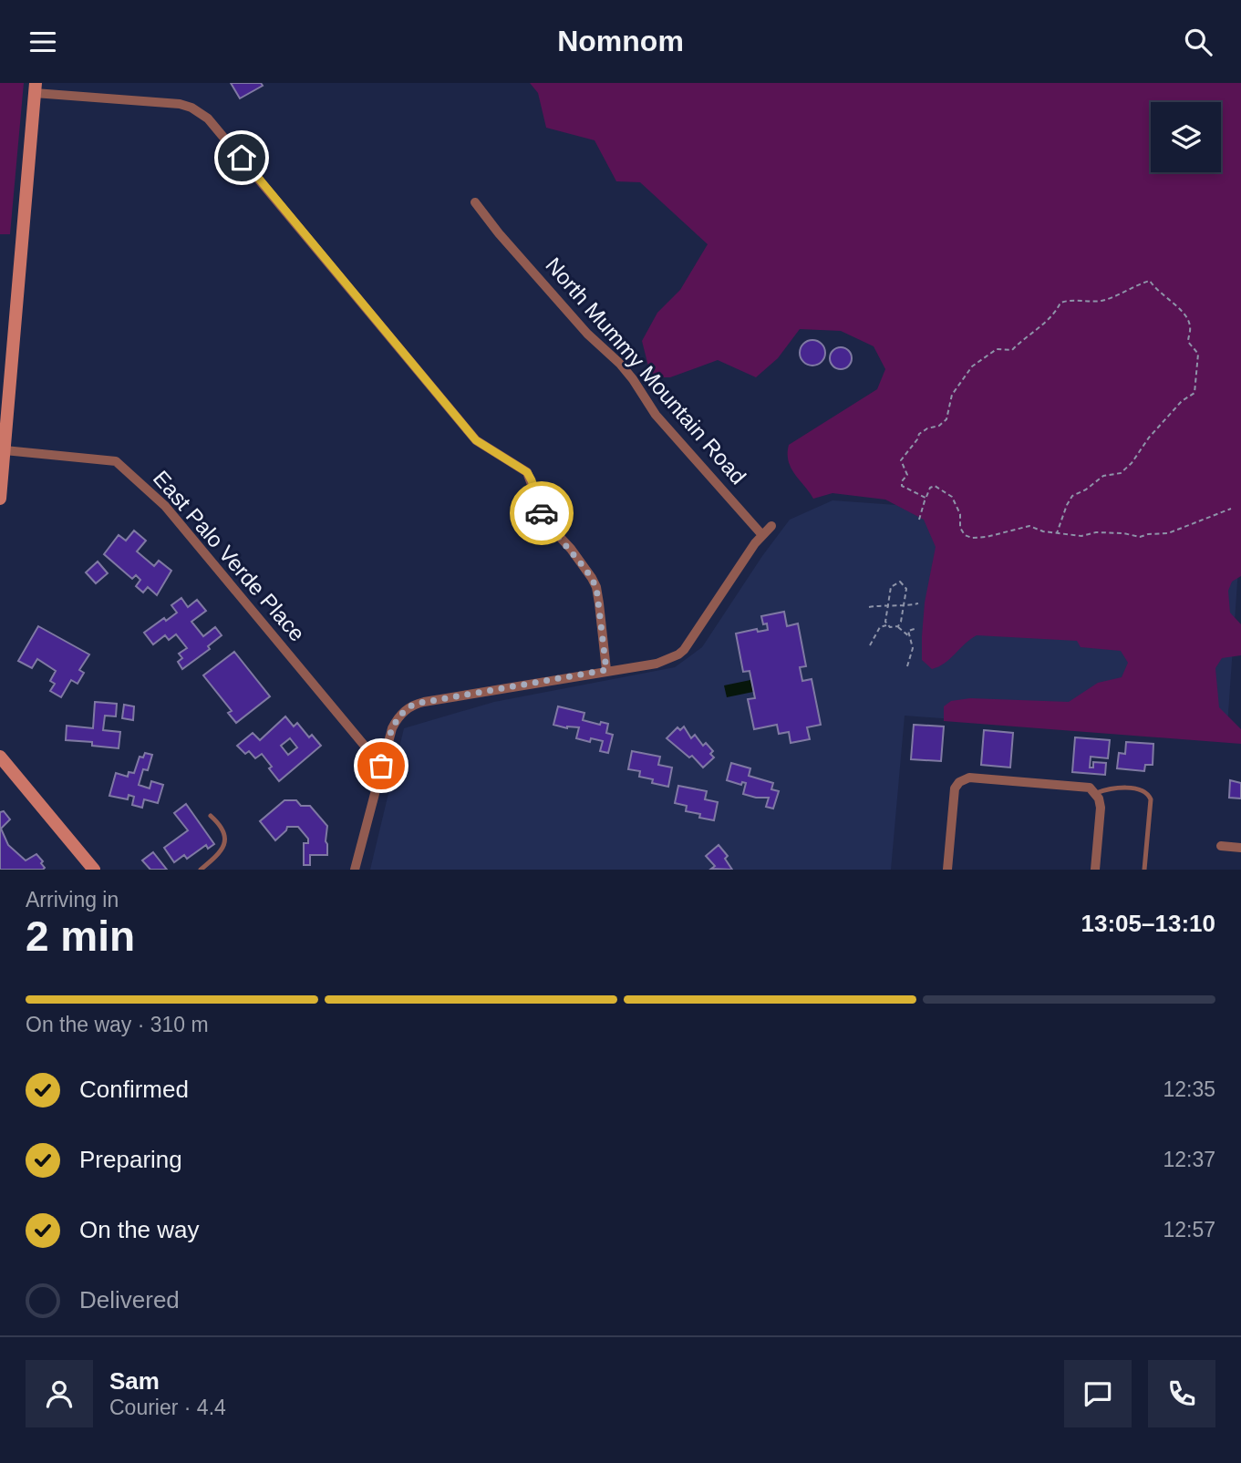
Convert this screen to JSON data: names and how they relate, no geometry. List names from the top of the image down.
{
  "streets": {
    "street": ["North Mummy Mountain Road", "East Palo Verde Place"]
  },
  "page": {
    "header": "Nomnom",
    "heading": ["2 min", "Arriving in", "13:05–13:10"],
    "panel": ["Sam", "Courier · 4.4"],
    "bar": "On the way · 310 m",
    "list": [
      ["Confirmed", "12:35"],
      ["Preparing", "12:37"],
      ["On the way", "12:57"],
      "Delivered"
    ]
  }
}
